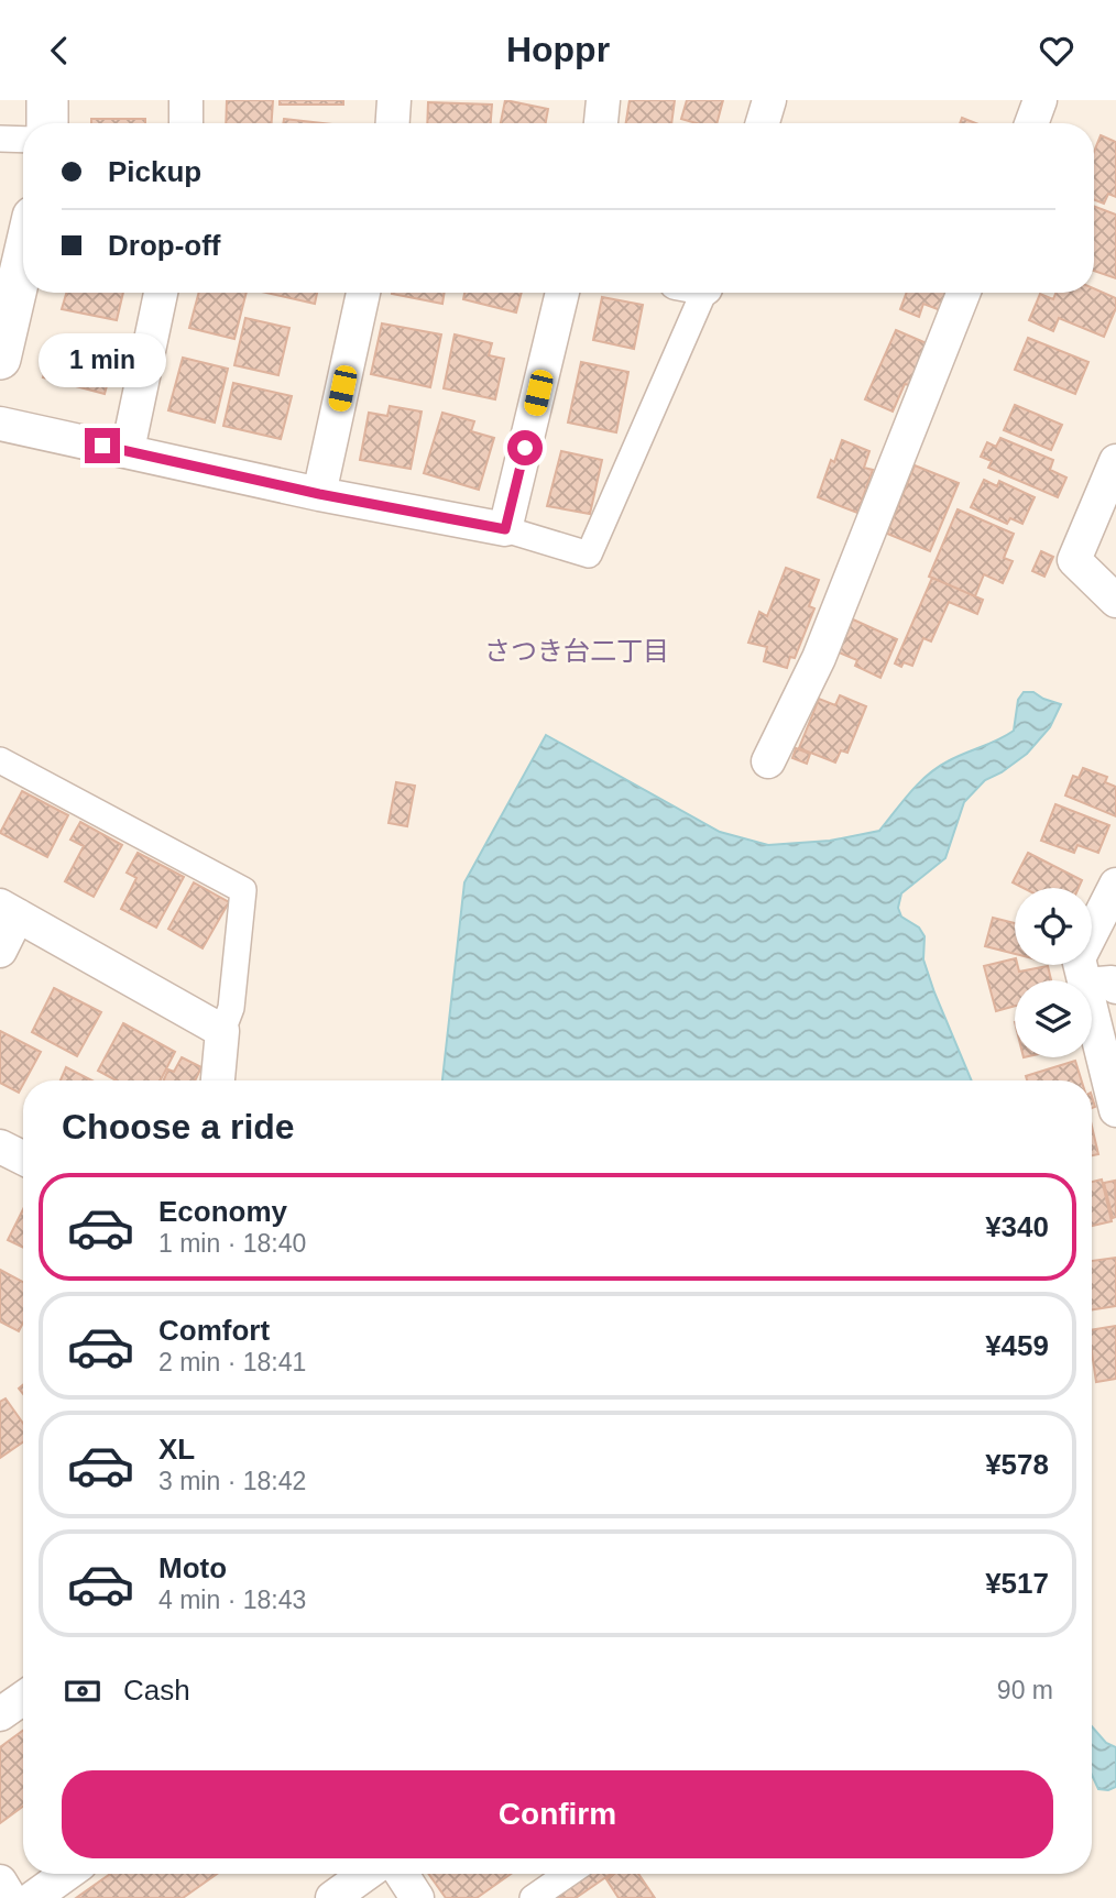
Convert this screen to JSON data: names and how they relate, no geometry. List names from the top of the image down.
{
  "districts": ["さつき台二丁目"],
  "page": {
    "header": "Hoppr",
    "banner": ["Pickup", "Drop-off"],
    "bubble": "1 min",
    "heading": "Choose a ride",
    "list": [
      {
        "name": "Economy",
        "note": "1 min · 18:40",
        "value": "¥340"
      },
      {
        "name": "Comfort",
        "note": "2 min · 18:41",
        "value": "¥459"
      },
      {
        "name": "XL",
        "note": "3 min · 18:42",
        "value": "¥578"
      },
      {
        "name": "Moto",
        "note": "4 min · 18:43",
        "value": "¥517"
      }
    ],
    "pay": ["Cash", "90 m"],
    "buttons": "Confirm"
  }
}
